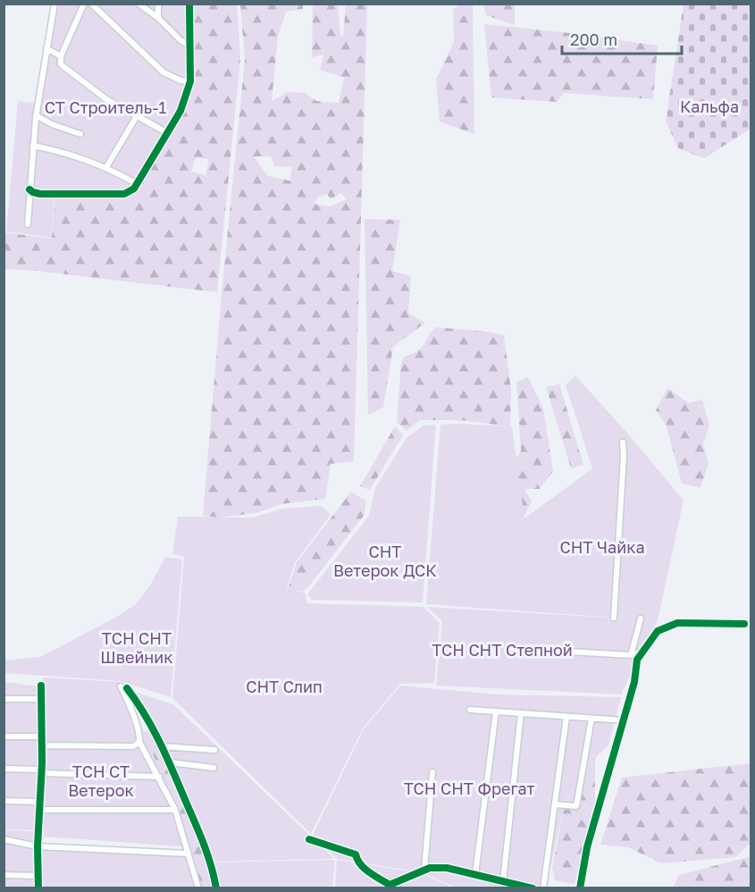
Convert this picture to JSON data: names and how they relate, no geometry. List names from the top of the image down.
{
  "parks": [
    "Кальфа",
    "СТ Строитель-1",
    "СНТ Чайка",
    "СНТ Ветерок ДСК",
    "ТСН СНТ Швейник",
    "ТСН СНТ Степной",
    "СНТ Слип",
    "ТСН СТ Ветерок",
    "ТСН СНТ Фрегат"
  ],
  "scale_bar": "200 m"
}
